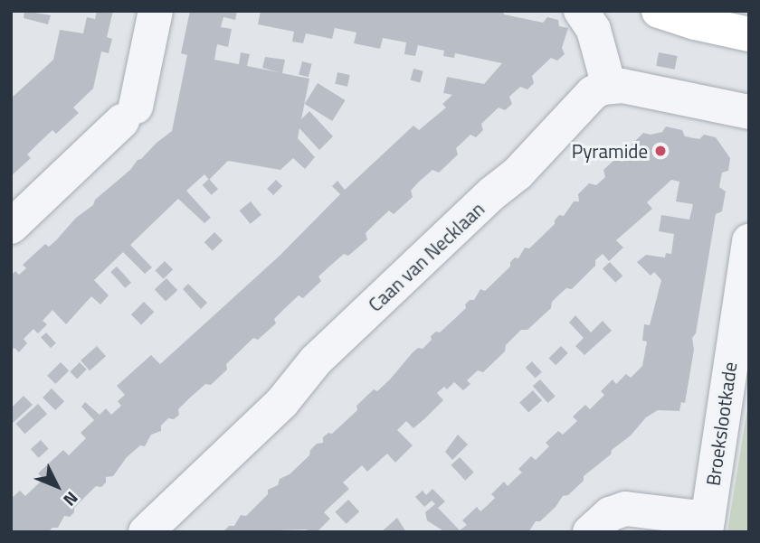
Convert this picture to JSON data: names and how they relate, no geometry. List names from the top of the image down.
{
  "streets": {
    "street": ["Caan van Necklaan", "Broekslootkade"]
  },
  "places": ["Pyramide"],
  "north": "bottom right"
}
